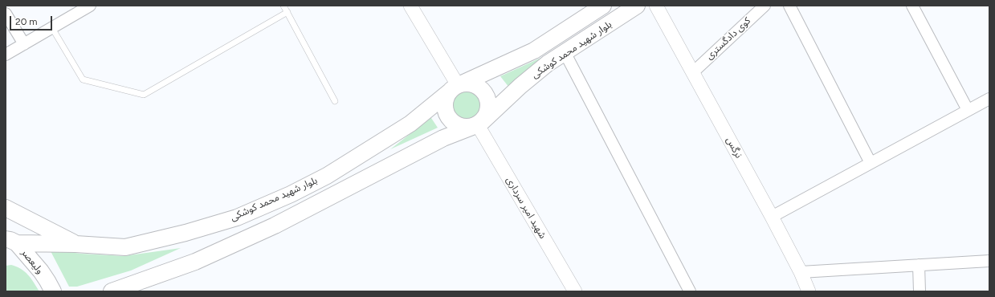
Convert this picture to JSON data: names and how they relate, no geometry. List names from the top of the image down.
{
  "streets": {
    "main road": ["بلوار شهید محمد کوشکی", "ولیعصر"],
    "street": ["کوی دادگستری", "نرگس", "شهید امیر سرداری"]
  },
  "crossings": [
    ["کوی دادگستری", "نرگس"],
    ["بلوار شهید محمد کوشکی", "شهید امیر سرداری"],
    ["بلوار شهید محمد کوشکی", "ولیعصر"]
  ],
  "scale_bar": "20 m"
}
